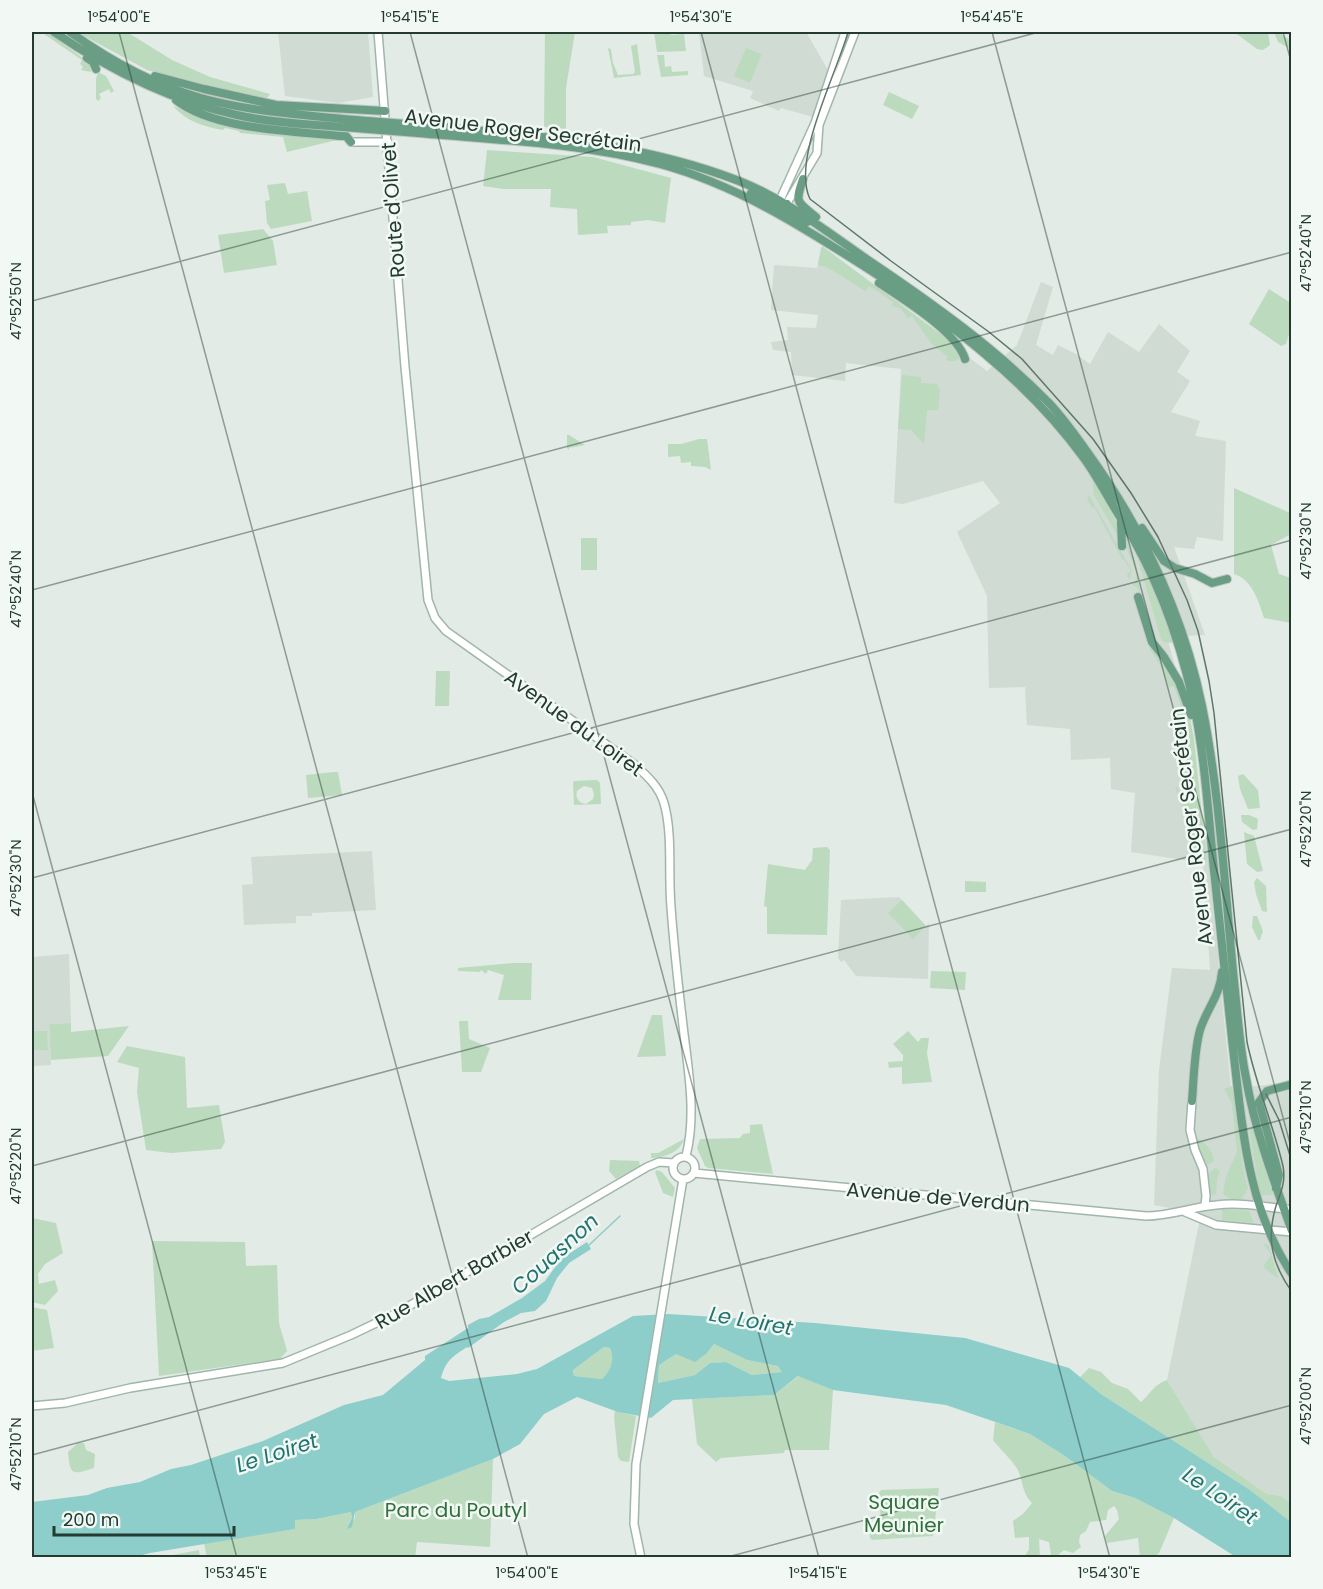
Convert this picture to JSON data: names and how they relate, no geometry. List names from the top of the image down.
{
  "streets": {
    "main road": ["Avenue Roger Secrétain"],
    "street": [
      "Route d'Olivet",
      "Avenue du Loiret",
      "Avenue de Verdun",
      "Rue Albert Barbier"
    ]
  },
  "crossings": [
    ["Avenue Roger Secrétain", "Avenue de Verdun"],
    ["Route d'Olivet", "Avenue du Loiret"],
    ["Avenue du Loiret", "Avenue de Verdun"],
    ["Avenue du Loiret", "Rue Albert Barbier"],
    ["Avenue de Verdun", "Rue Albert Barbier"]
  ],
  "water": ["Couasnon", "Le Loiret"],
  "parks": ["Square Meunier", "Parc du Poutyl"],
  "scale_bar": "200 m",
  "coordinates": [
    "1°54'00\"E",
    "1°54'15\"E",
    "1°54'30\"E",
    "1°54'45\"E",
    "47°52'40\"N",
    "47°52'50\"N",
    "47°52'30\"N",
    "47°52'20\"N",
    "47°52'10\"N",
    "47°52'00\"N",
    "1°53'45\"E"
  ]
}
